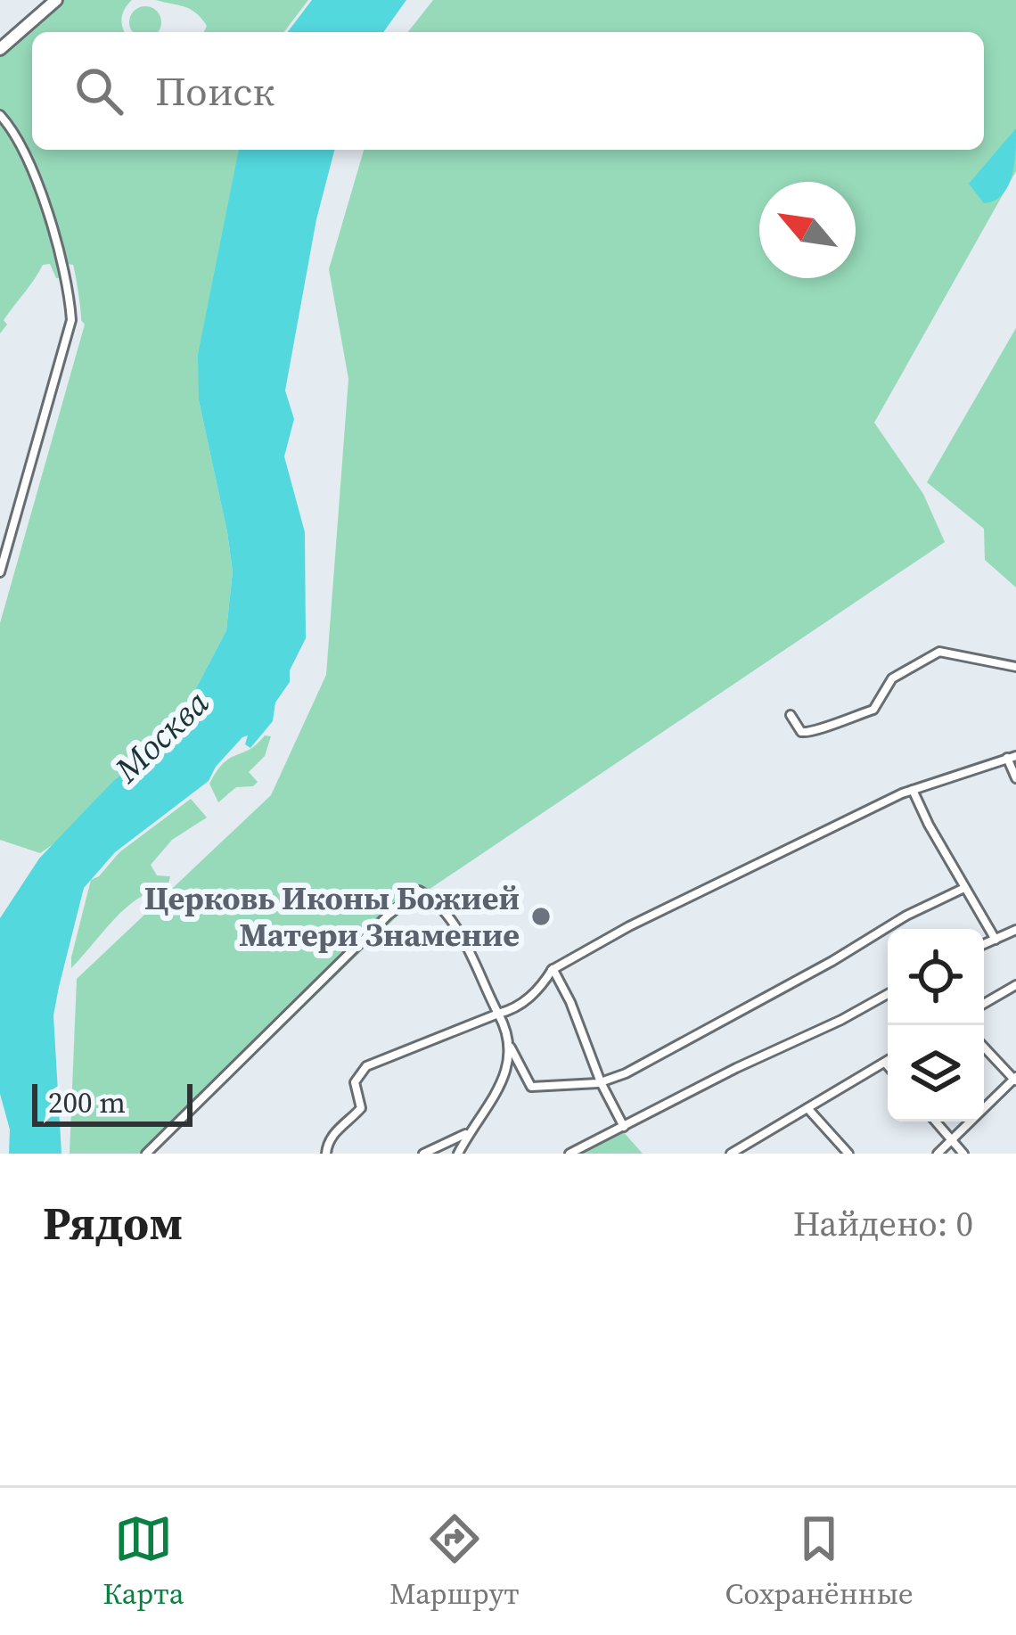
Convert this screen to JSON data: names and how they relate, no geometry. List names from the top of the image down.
{
  "water": ["Москва"],
  "places": ["Церковь Иконы Божией Матери Знамение"],
  "scale_bar": "200 m",
  "north": "top left",
  "page": {
    "search": "Поиск",
    "scale": "200 m",
    "heading": ["Рядом", "Найдено: 0"],
    "nav": ["Карта", "Маршрут", "Сохранённые"]
  }
}
